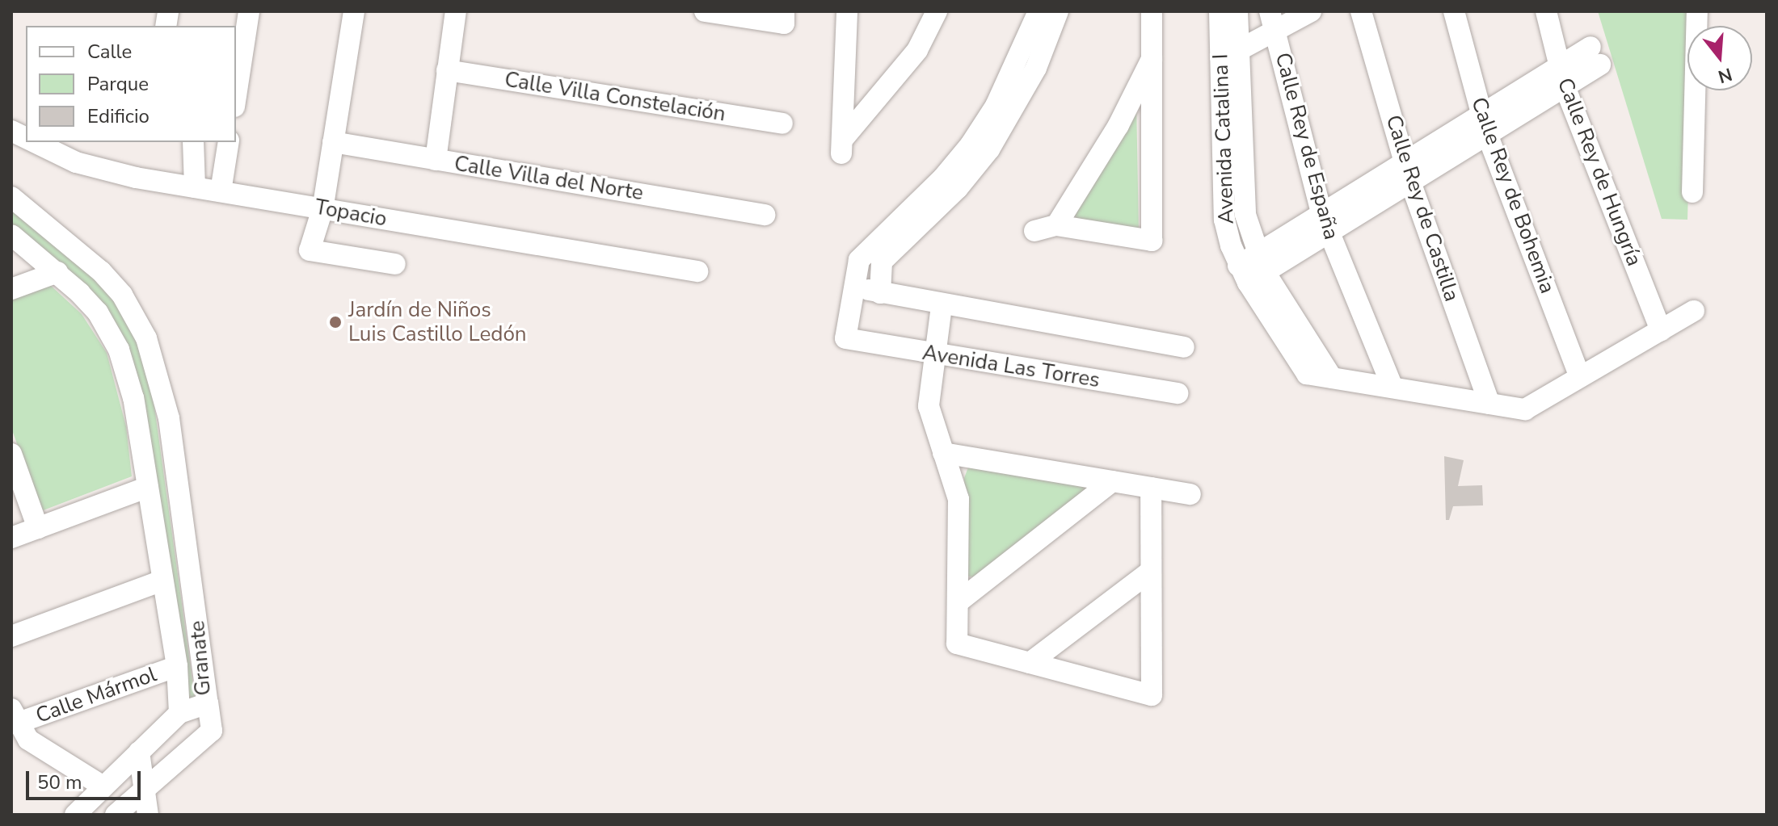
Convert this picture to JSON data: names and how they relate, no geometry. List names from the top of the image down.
{
  "streets": {
    "street": [
      "Calle Villa Constelación",
      "Avenida Catalina I",
      "Calle Rey de España",
      "Calle Rey de Hungría",
      "Calle Villa del Norte",
      "Calle Rey de Bohemia",
      "Calle Rey de Castilla",
      "Topacio",
      "Avenida Las Torres",
      "Granate",
      "Calle Mármol"
    ]
  },
  "crossings": [
    ["Avenida Catalina I", "Calle Rey de España"],
    ["Avenida Catalina I", "Calle Rey de Hungría"],
    ["Avenida Catalina I", "Calle Rey de Bohemia"],
    ["Avenida Catalina I", "Calle Rey de Castilla"],
    ["Granate", "Calle Mármol"]
  ],
  "places": ["Jardín de Niños Luis Castillo Ledón"],
  "legend": ["Calle", "Parque", "Edificio"],
  "scale_bar": "50 m",
  "north": "bottom"
}
